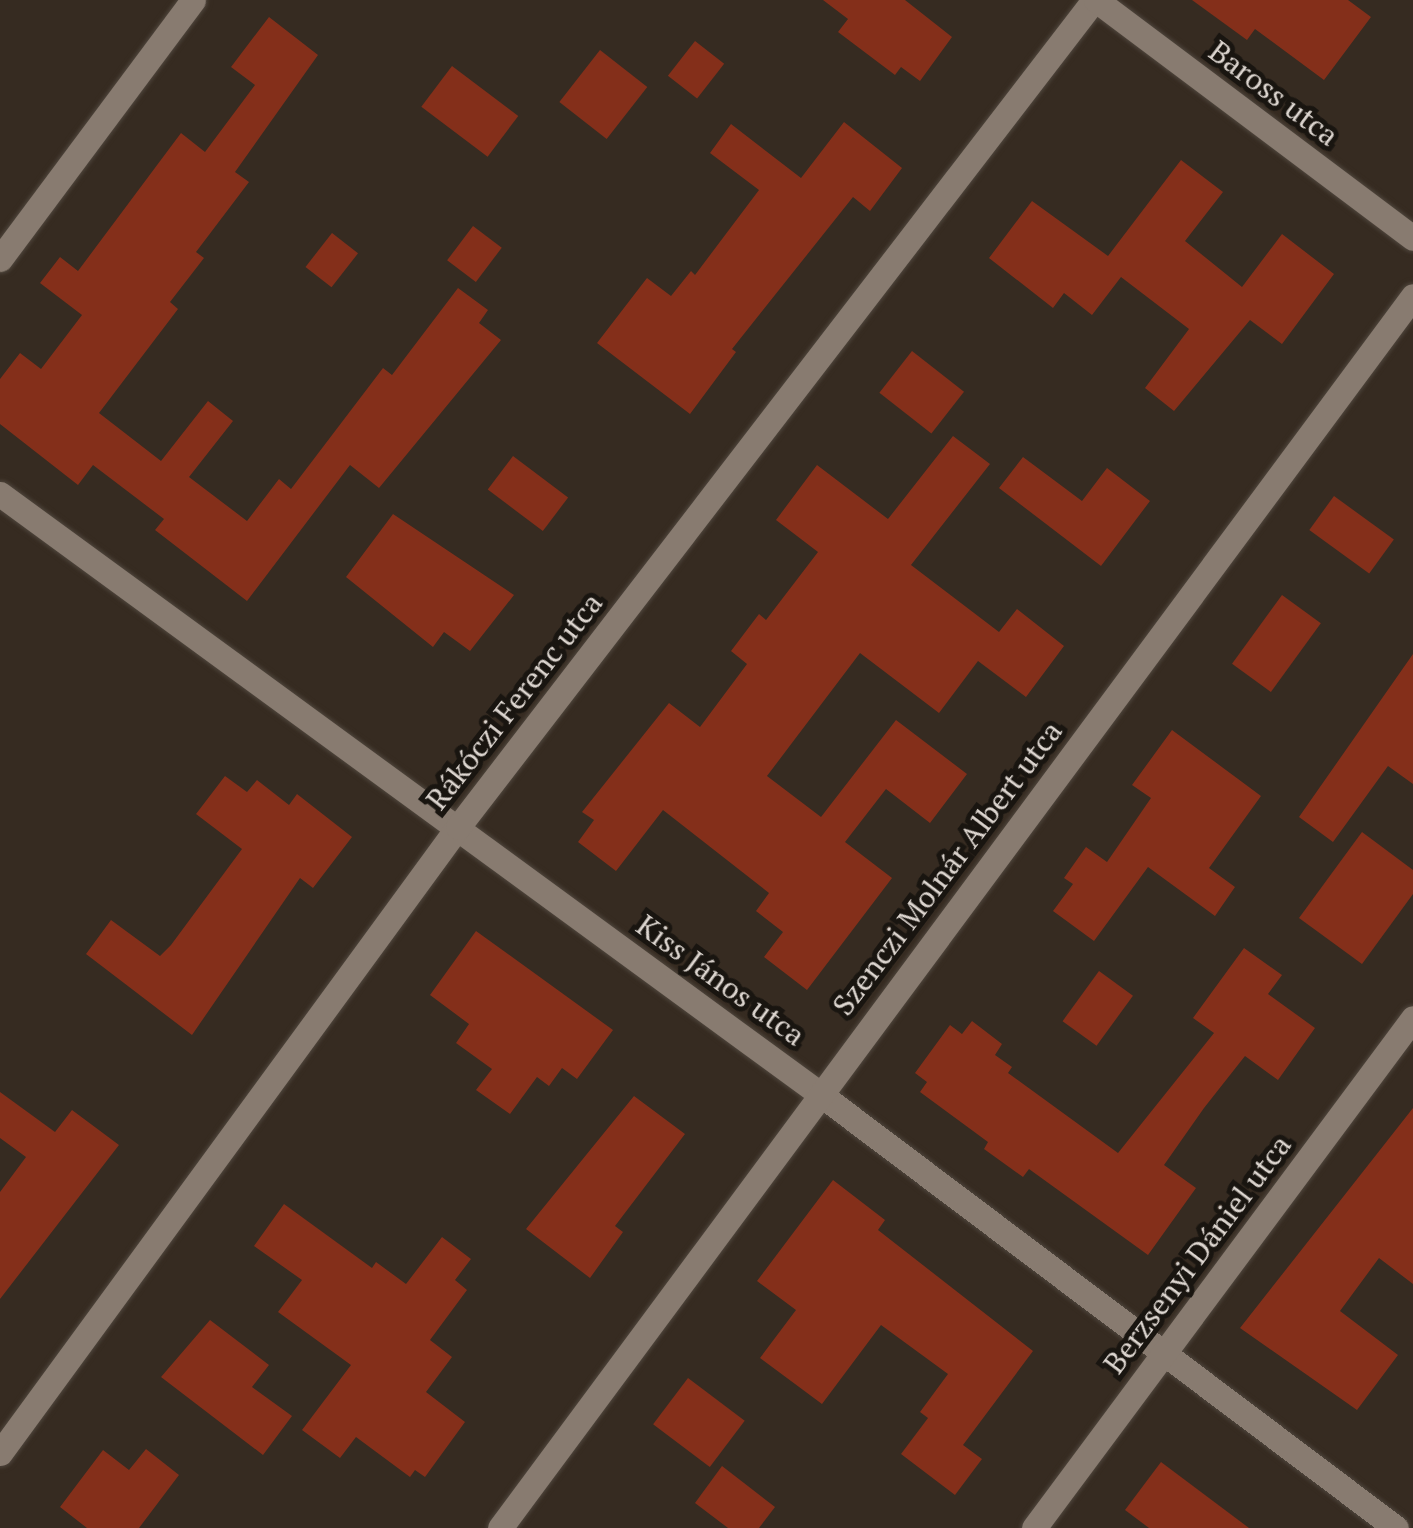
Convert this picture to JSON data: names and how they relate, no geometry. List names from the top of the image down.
{
  "streets": {
    "street": [
      "Baross utca",
      "Rákóczi Ferenc utca",
      "Szenczi Molnár Albert utca",
      "Kiss János utca",
      "Berzsenyi Dániel utca"
    ]
  },
  "crossings": [
    ["Baross utca", "Rákóczi Ferenc utca"],
    ["Rákóczi Ferenc utca", "Kiss János utca"],
    ["Szenczi Molnár Albert utca", "Kiss János utca"],
    ["Kiss János utca", "Berzsenyi Dániel utca"]
  ]
}
